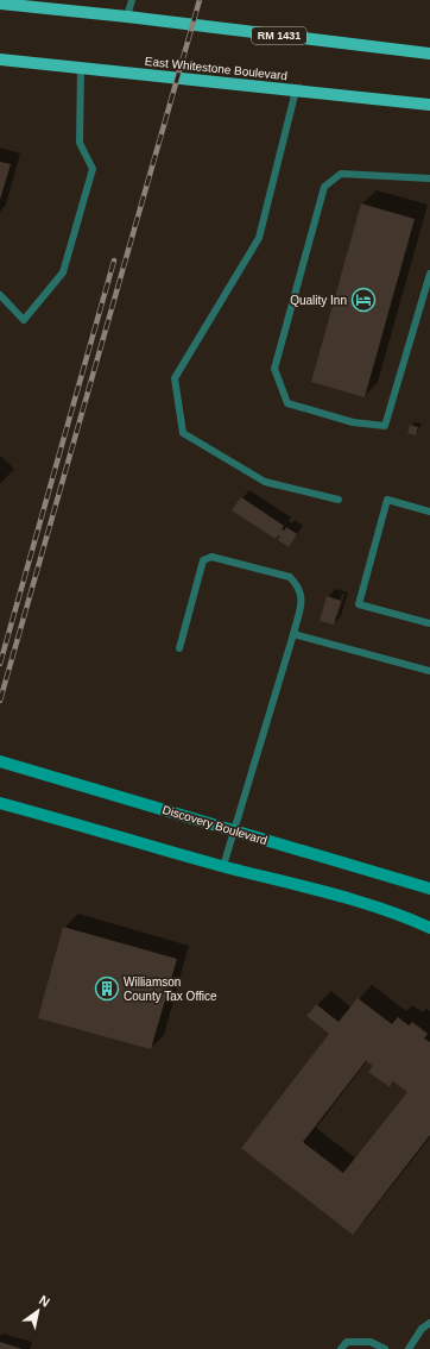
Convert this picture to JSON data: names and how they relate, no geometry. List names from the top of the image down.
{
  "streets": {
    "main road": ["RM 1431", "East Whitestone Boulevard"],
    "street": ["Discovery Boulevard"]
  },
  "places": {
    "hotel": ["Quality Inn"],
    "building": ["Williamson County Tax Office"]
  },
  "north": "top right"
}
